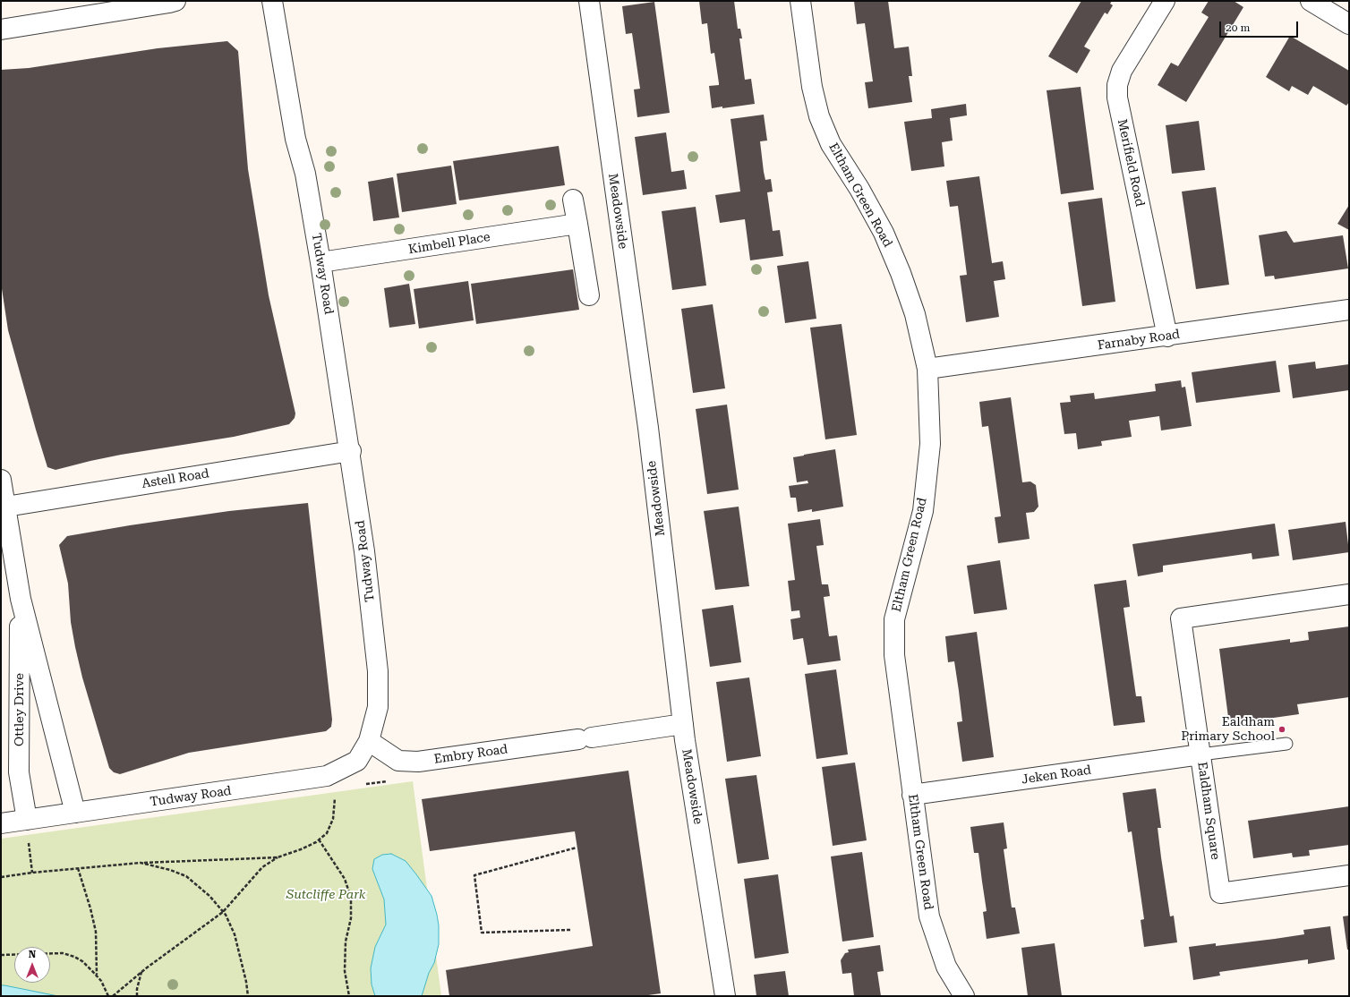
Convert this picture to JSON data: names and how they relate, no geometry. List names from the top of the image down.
{
  "streets": {
    "street": [
      "Merifield Road",
      "Eltham Green Road",
      "Meadowside",
      "Kimbell Place",
      "Tudway Road",
      "Farnaby Road",
      "Astell Road",
      "Ottley Drive",
      "Embry Road",
      "Jeken Road",
      "Ealdham Square"
    ]
  },
  "crossings": [
    ["Merifield Road", "Farnaby Road"],
    ["Eltham Green Road", "Farnaby Road"],
    ["Eltham Green Road", "Jeken Road"],
    ["Meadowside", "Embry Road"],
    ["Kimbell Place", "Tudway Road"],
    ["Tudway Road", "Astell Road"],
    ["Tudway Road", "Ottley Drive"],
    ["Tudway Road", "Embry Road"],
    ["Astell Road", "Ottley Drive"],
    ["Jeken Road", "Ealdham Square"]
  ],
  "parks": ["Sutcliffe Park"],
  "places": ["Ealdham Primary School"],
  "scale_bar": "20 m",
  "north": "top"
}
